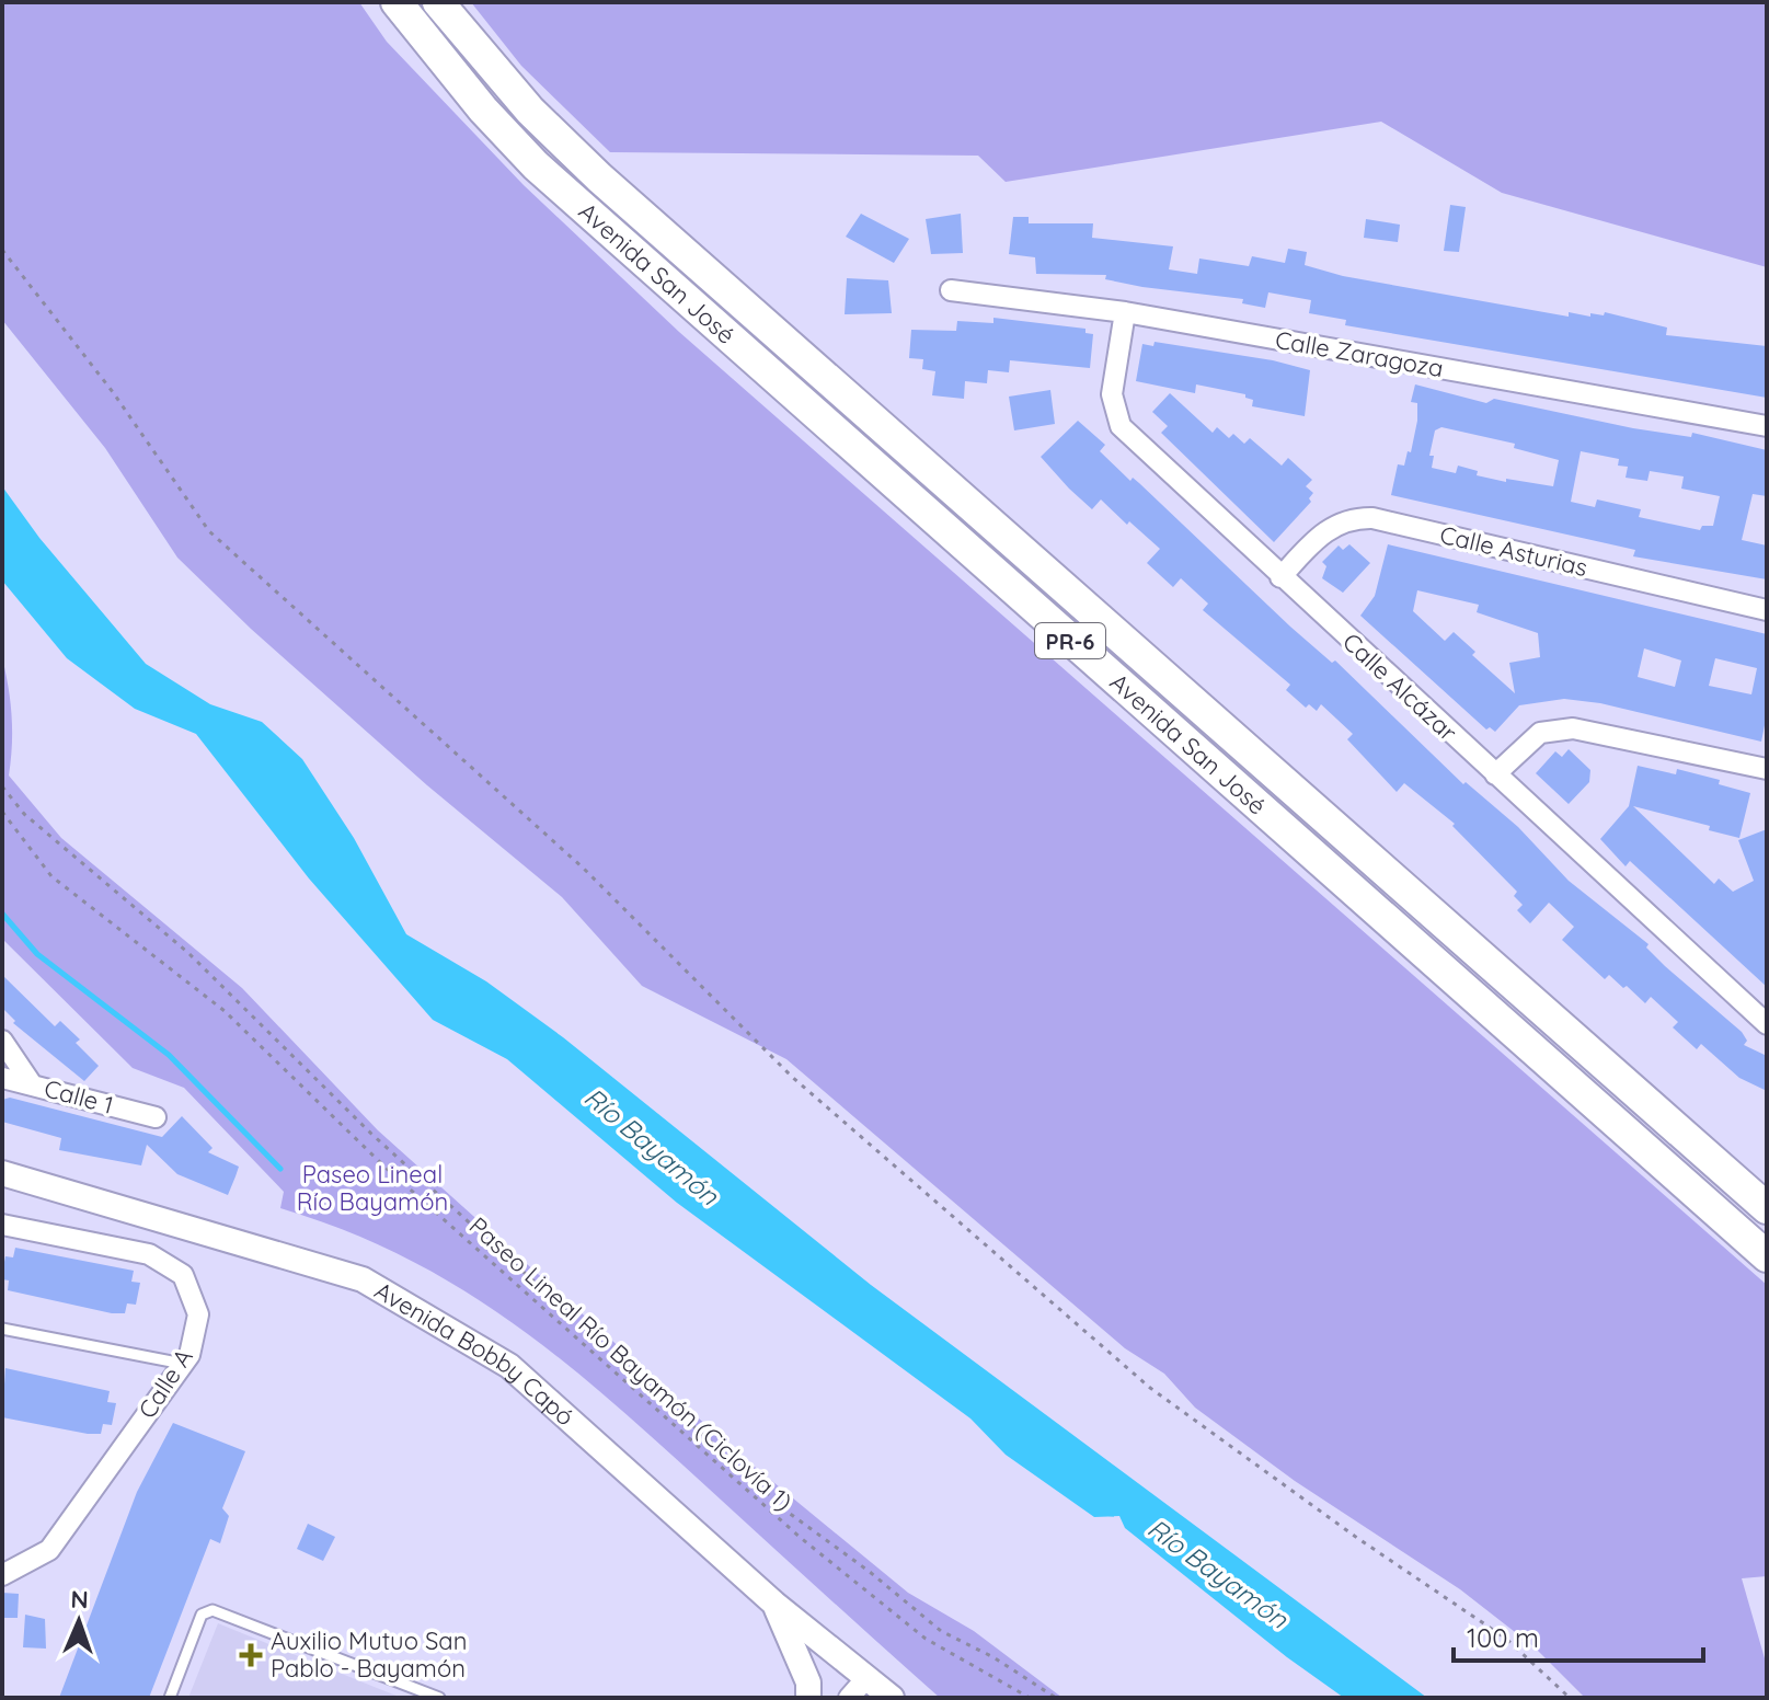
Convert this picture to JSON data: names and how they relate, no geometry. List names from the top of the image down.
{
  "streets": {
    "main road": ["Avenida San José", "PR-6"],
    "street": [
      "Calle Zaragoza",
      "Calle Asturias",
      "Calle Alcázar",
      "Calle 1",
      "Avenida Bobby Capó",
      "Calle A"
    ],
    "path": ["Paseo Lineal Río Bayamón (Ciclovía 1)"]
  },
  "crossings": [
    ["Calle Zaragoza", "Calle Alcázar"],
    ["Calle Asturias", "Calle Alcázar"]
  ],
  "water": ["Río Bayamón"],
  "parks": ["Paseo Lineal Río Bayamón"],
  "places": {
    "health": ["Auxilio Mutuo San Pablo - Bayamón"]
  },
  "scale_bar": "100 m",
  "north": "top"
}
